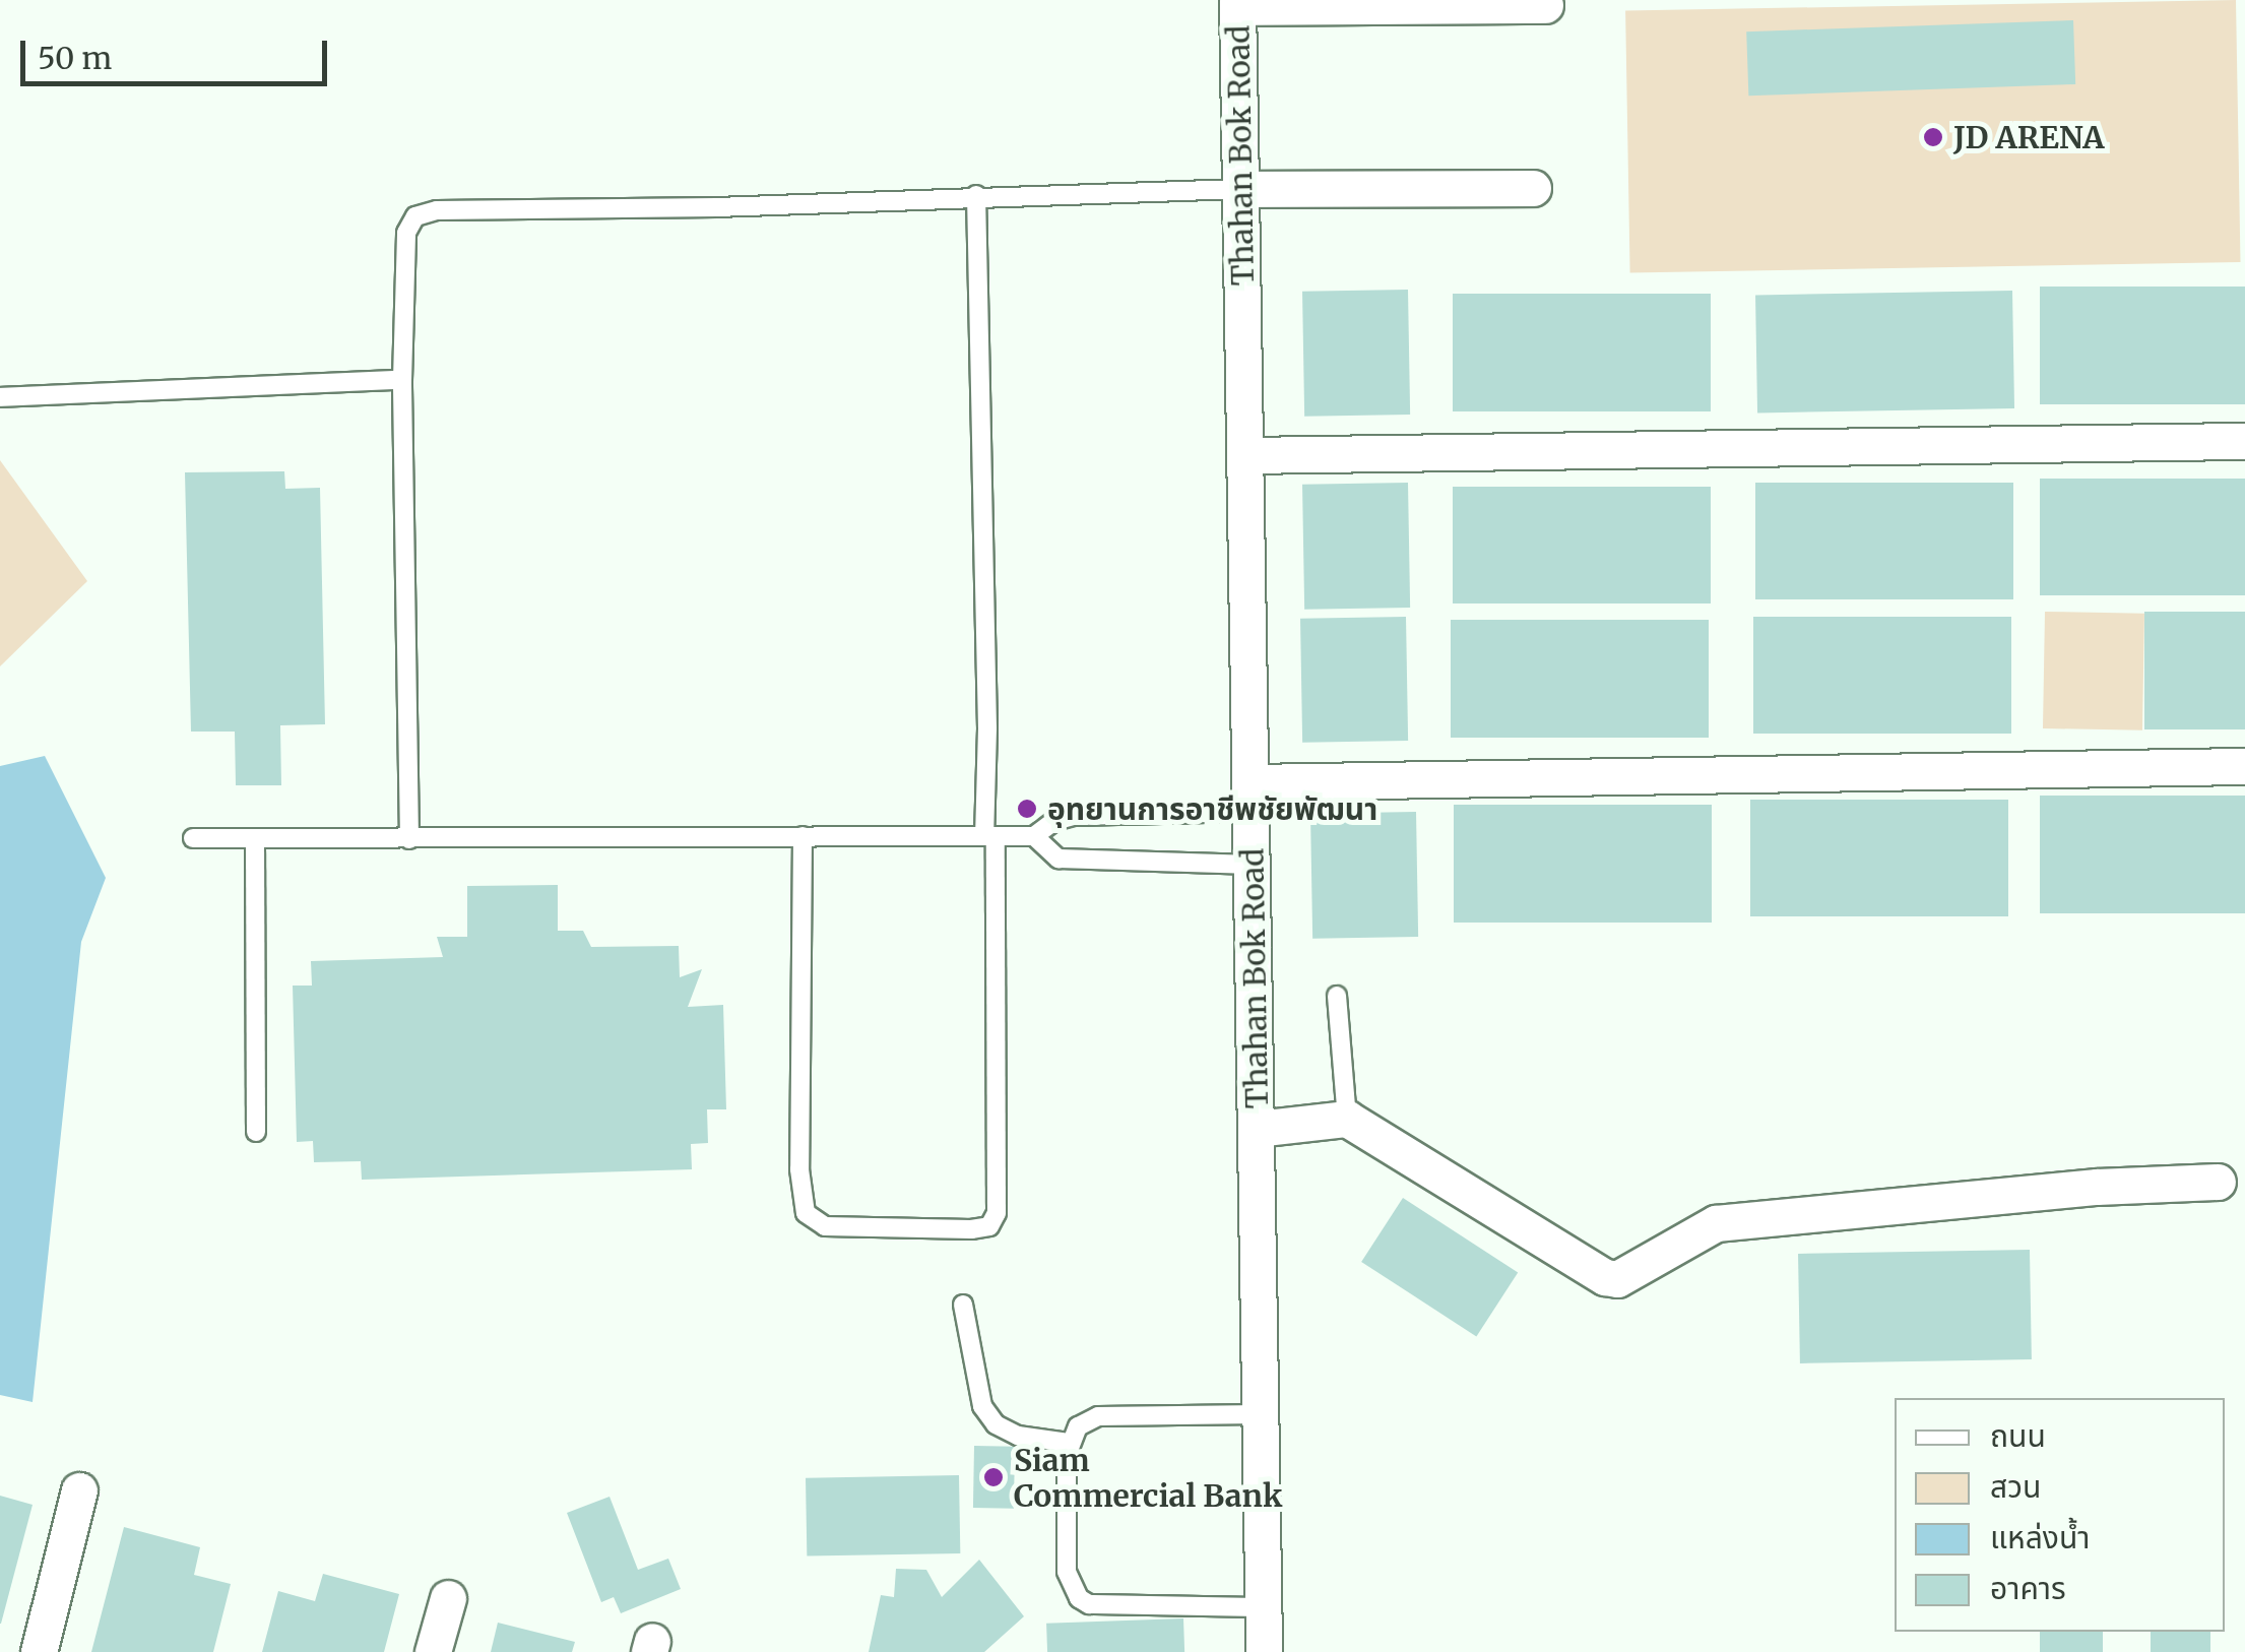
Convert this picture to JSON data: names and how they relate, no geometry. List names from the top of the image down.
{
  "streets": {
    "street": ["Thahan Bok Road"]
  },
  "places": ["JD ARENA", "อุทยานการอาชีพชัยพัฒนา", "Siam Commercial Bank"],
  "legend": [
    "ถนน",
    "สวน",
    "แหล่งน้ำ",
    "อาคาร"
  ],
  "scale_bar": "50 m"
}
